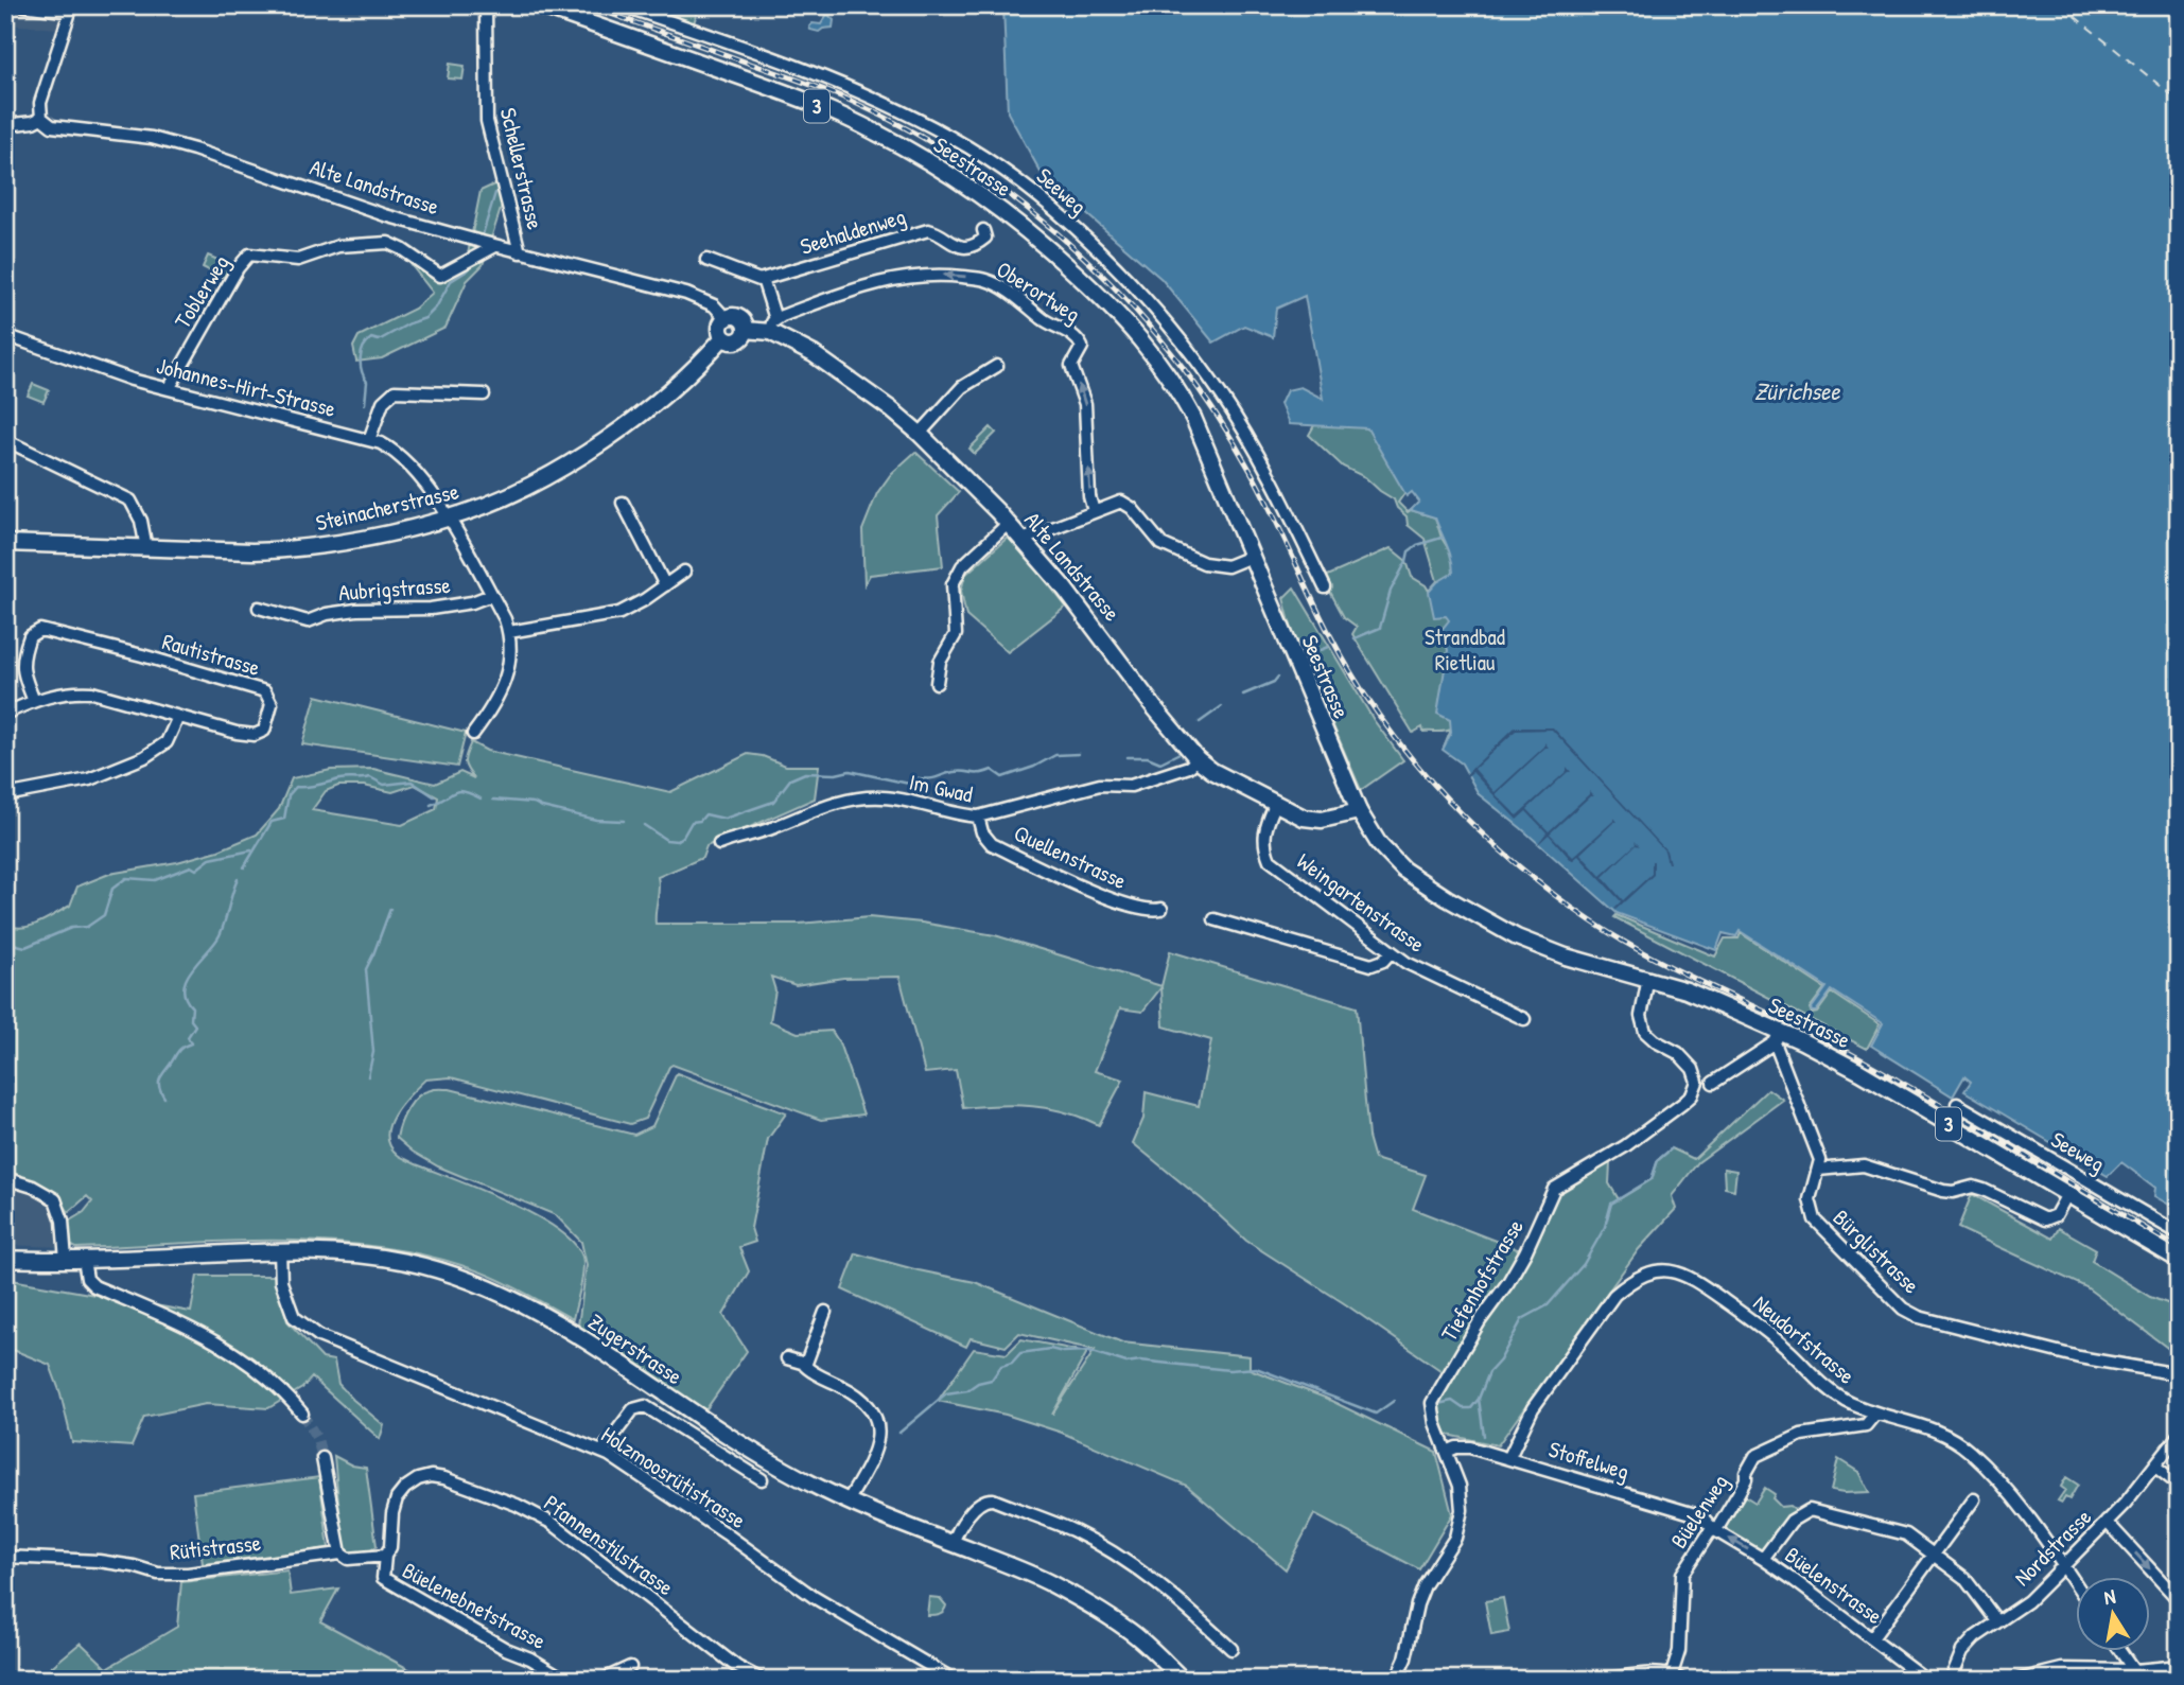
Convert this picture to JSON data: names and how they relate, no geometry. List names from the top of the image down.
{
  "streets": {
    "main road": [
      "3",
      "Seestrasse",
      "Alte Landstrasse",
      "Steinacherstrasse",
      "Zugerstrasse"
    ],
    "street": [
      "Schellerstrasse",
      "Seeweg",
      "Seehaldenweg",
      "Toblerweg",
      "Oberortweg",
      "Johannes-Hirt-Strasse",
      "Aubrigstrasse",
      "Rautistrasse",
      "Im Gwad",
      "Quellenstrasse",
      "Weingartenstrasse",
      "Bürglistrasse",
      "Tiefenhofstrasse",
      "Neudorfstrasse",
      "Stoffelweg",
      "Holzmoosrütistrasse",
      "Büelenweg",
      "Pfannenstilstrasse",
      "Rütistrasse",
      "Nordstrasse",
      "Büelenstrasse",
      "Büelenebnetstrasse"
    ]
  },
  "crossings": [
    ["Seestrasse", "Alte Landstrasse"],
    ["Seestrasse", "Bürglistrasse"],
    ["Seestrasse", "Tiefenhofstrasse"],
    ["Schellerstrasse", "Alte Landstrasse"],
    ["Alte Landstrasse", "Toblerweg"],
    ["Alte Landstrasse", "Oberortweg"],
    ["Alte Landstrasse", "Steinacherstrasse"],
    ["Alte Landstrasse", "Im Gwad"],
    ["Alte Landstrasse", "Weingartenstrasse"],
    ["Toblerweg", "Johannes-Hirt-Strasse"],
    ["Johannes-Hirt-Strasse", "Steinacherstrasse"],
    ["Johannes-Hirt-Strasse", "Aubrigstrasse"],
    ["Im Gwad", "Quellenstrasse"],
    ["Tiefenhofstrasse", "Stoffelweg"],
    ["Neudorfstrasse", "Stoffelweg"],
    ["Neudorfstrasse", "Büelenweg"],
    ["Neudorfstrasse", "Nordstrasse"],
    ["Zugerstrasse", "Holzmoosrütistrasse"],
    ["Stoffelweg", "Büelenweg"],
    ["Stoffelweg", "Büelenstrasse"],
    ["Büelenweg", "Büelenstrasse"],
    ["Pfannenstilstrasse", "Rütistrasse"],
    ["Pfannenstilstrasse", "Büelenebnetstrasse"],
    ["Rütistrasse", "Büelenebnetstrasse"]
  ],
  "water": ["Zürichsee"],
  "parks": ["Strandbad Rietliau"],
  "north": "top"
}
